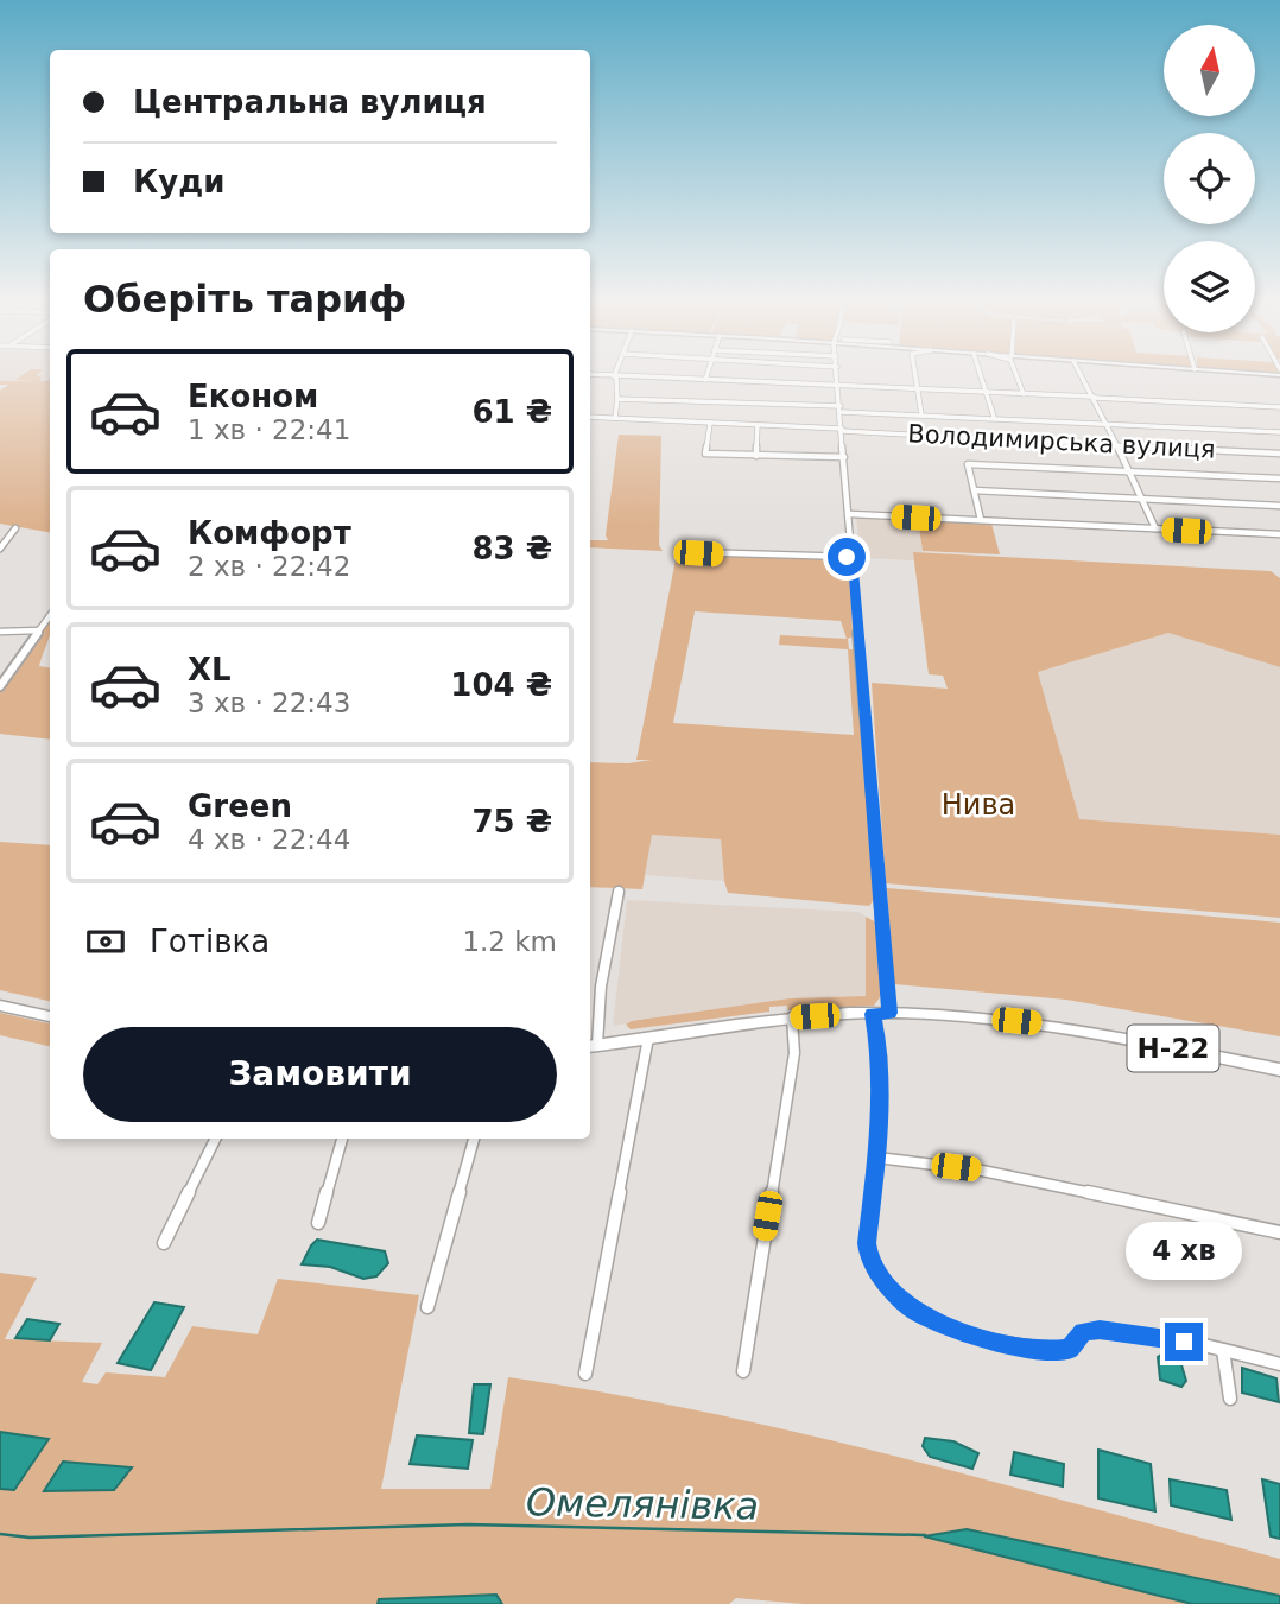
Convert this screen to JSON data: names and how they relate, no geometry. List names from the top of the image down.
{
  "streets": {
    "main road": ["Н-22"],
    "street": ["Володимирська вулиця"]
  },
  "water": ["Омелянівка"],
  "parks": ["Нива"],
  "north": "top",
  "page": {
    "banner": ["Центральна вулиця", "Куди"],
    "heading": "Оберіть тариф",
    "list": [
      {
        "name": "Економ",
        "note": "1 хв · 22:41",
        "value": "61 ₴"
      },
      {
        "name": "Комфорт",
        "note": "2 хв · 22:42",
        "value": "83 ₴"
      },
      {
        "name": "XL",
        "note": "3 хв · 22:43",
        "value": "104 ₴"
      },
      {
        "name": "Green",
        "note": "4 хв · 22:44",
        "value": "75 ₴"
      }
    ],
    "pay": ["Готівка", "1.2 km"],
    "buttons": "Замовити",
    "bubble": "4 хв"
  }
}
